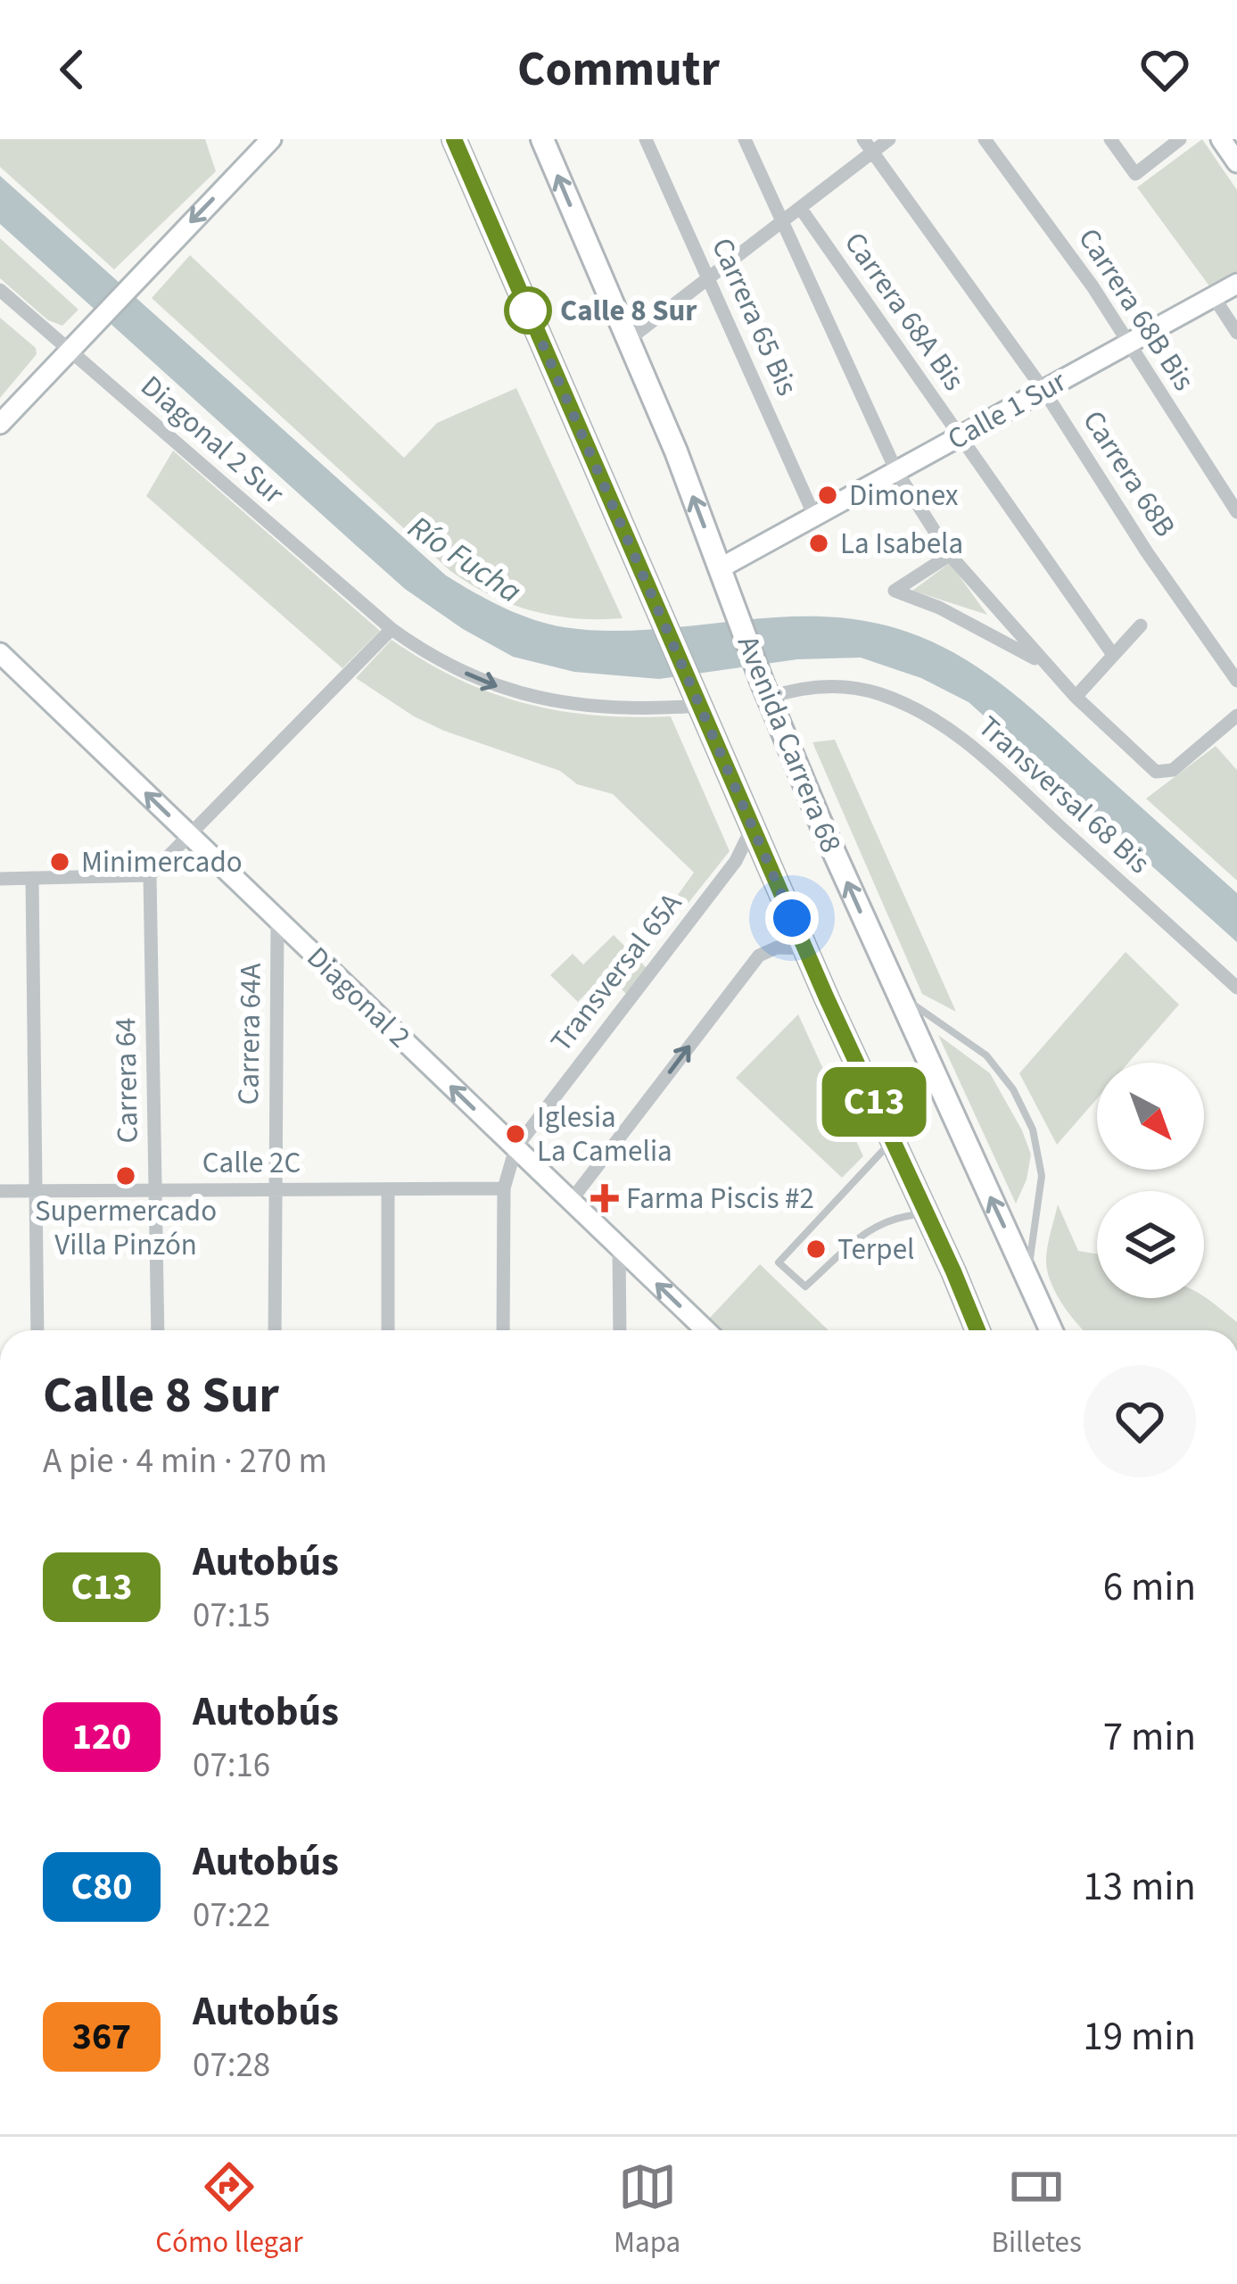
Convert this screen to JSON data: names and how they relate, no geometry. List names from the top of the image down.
{
  "streets": {
    "main road": ["Avenida Carrera 68"],
    "street": [
      "Carrera 68B Bis",
      "Carrera 68A Bis",
      "Carrera 65 Bis",
      "Calle 1 Sur",
      "Diagonal 2 Sur",
      "Carrera 68B",
      "Transversal 68 Bis",
      "Transversal 65A",
      "Diagonal 2",
      "Carrera 64A",
      "Carrera 64",
      "Calle 2C"
    ]
  },
  "crossings": [
    ["Carrera 68B Bis", "Calle 1 Sur"],
    ["Carrera 68A Bis", "Calle 1 Sur"],
    ["Carrera 65 Bis", "Calle 1 Sur"],
    ["Calle 1 Sur", "Carrera 68B"],
    ["Calle 1 Sur", "Avenida Carrera 68"],
    ["Avenida Carrera 68", "Transversal 68 Bis"],
    ["Transversal 65A", "Diagonal 2"],
    ["Diagonal 2", "Carrera 64A"],
    ["Carrera 64A", "Calle 2C"],
    ["Carrera 64", "Calle 2C"]
  ],
  "one_way": ["Diagonal 2 Sur", "Diagonal 2"],
  "water": ["Río Fucha"],
  "places": {
    "other": [
      "Calle 8 Sur",
      "Dimonex",
      "La Isabela",
      "Minimercado",
      "Iglesia La Camelia",
      "Supermercado Villa Pinzón",
      "Terpel"
    ],
    "health": ["Farma Piscis #2"]
  },
  "lines": ["bus line C13"],
  "north": "bottom right",
  "page": {
    "header": "Commutr",
    "on_map": "C13",
    "heading": ["Calle 8 Sur", "A pie · 4 min · 270 m"],
    "list": [
      {
        "mark": "C13",
        "name": "Autobús",
        "note": "07:15",
        "value": "6 min"
      },
      {
        "mark": "120",
        "name": "Autobús",
        "note": "07:16",
        "value": "7 min"
      },
      {
        "mark": "C80",
        "name": "Autobús",
        "note": "07:22",
        "value": "13 min"
      },
      {
        "mark": "367",
        "name": "Autobús",
        "note": "07:28",
        "value": "19 min"
      }
    ],
    "tabs": ["Cómo llegar", "Mapa", "Billetes"]
  }
}
